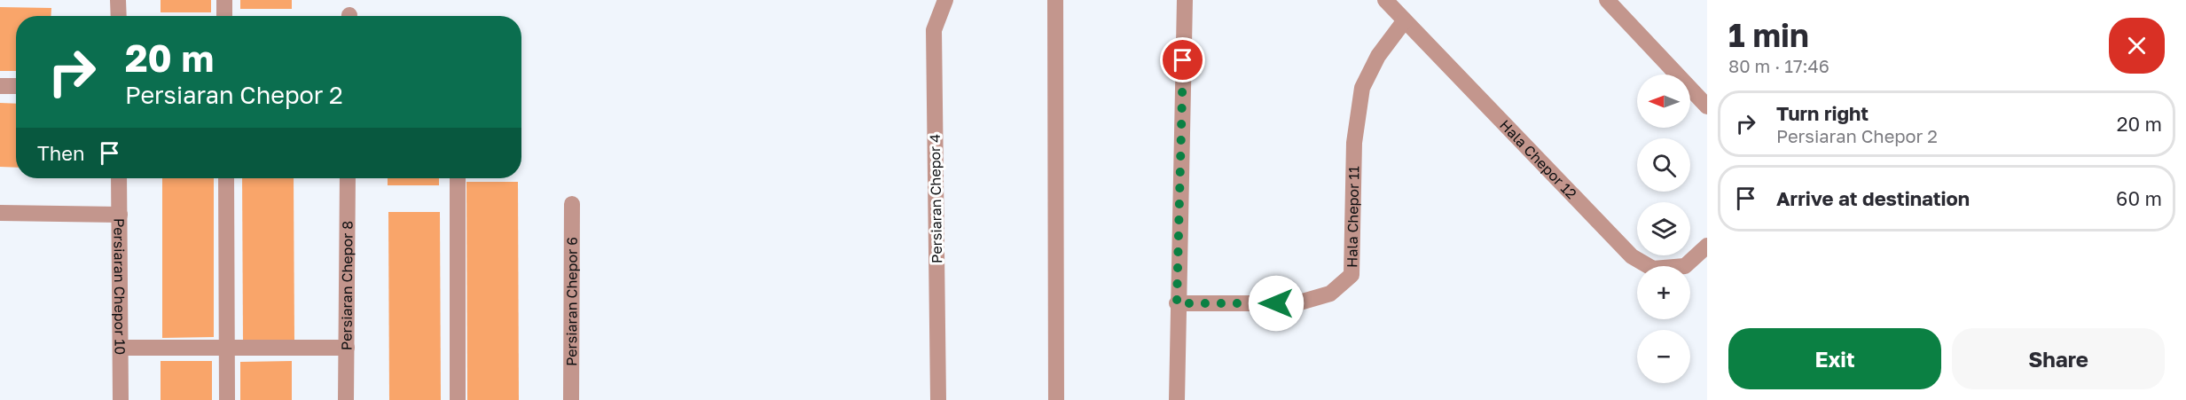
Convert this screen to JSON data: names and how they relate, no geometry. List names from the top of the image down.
{
  "streets": {
    "street": [
      "Hala Chepor 12",
      "Persiaran Chepor 4",
      "Hala Chepor 11",
      "Persiaran Chepor 10",
      "Persiaran Chepor 8",
      "Persiaran Chepor 6"
    ]
  },
  "crossings": [
    ["Hala Chepor 12", "Hala Chepor 11"]
  ],
  "north": "left",
  "page": {
    "heading": ["1 min", "80 m · 17:46"],
    "turn": ["20 m", "Persiaran Chepor 2"],
    "map_buttons": ["+", "−"],
    "list": [
      {
        "name": "Turn right",
        "note": "Persiaran Chepor 2",
        "value": "20 m"
      },
      {
        "name": "Arrive at destination",
        "value": "60 m"
      }
    ],
    "then": "Then",
    "buttons": ["Exit", "Share"]
  }
}
